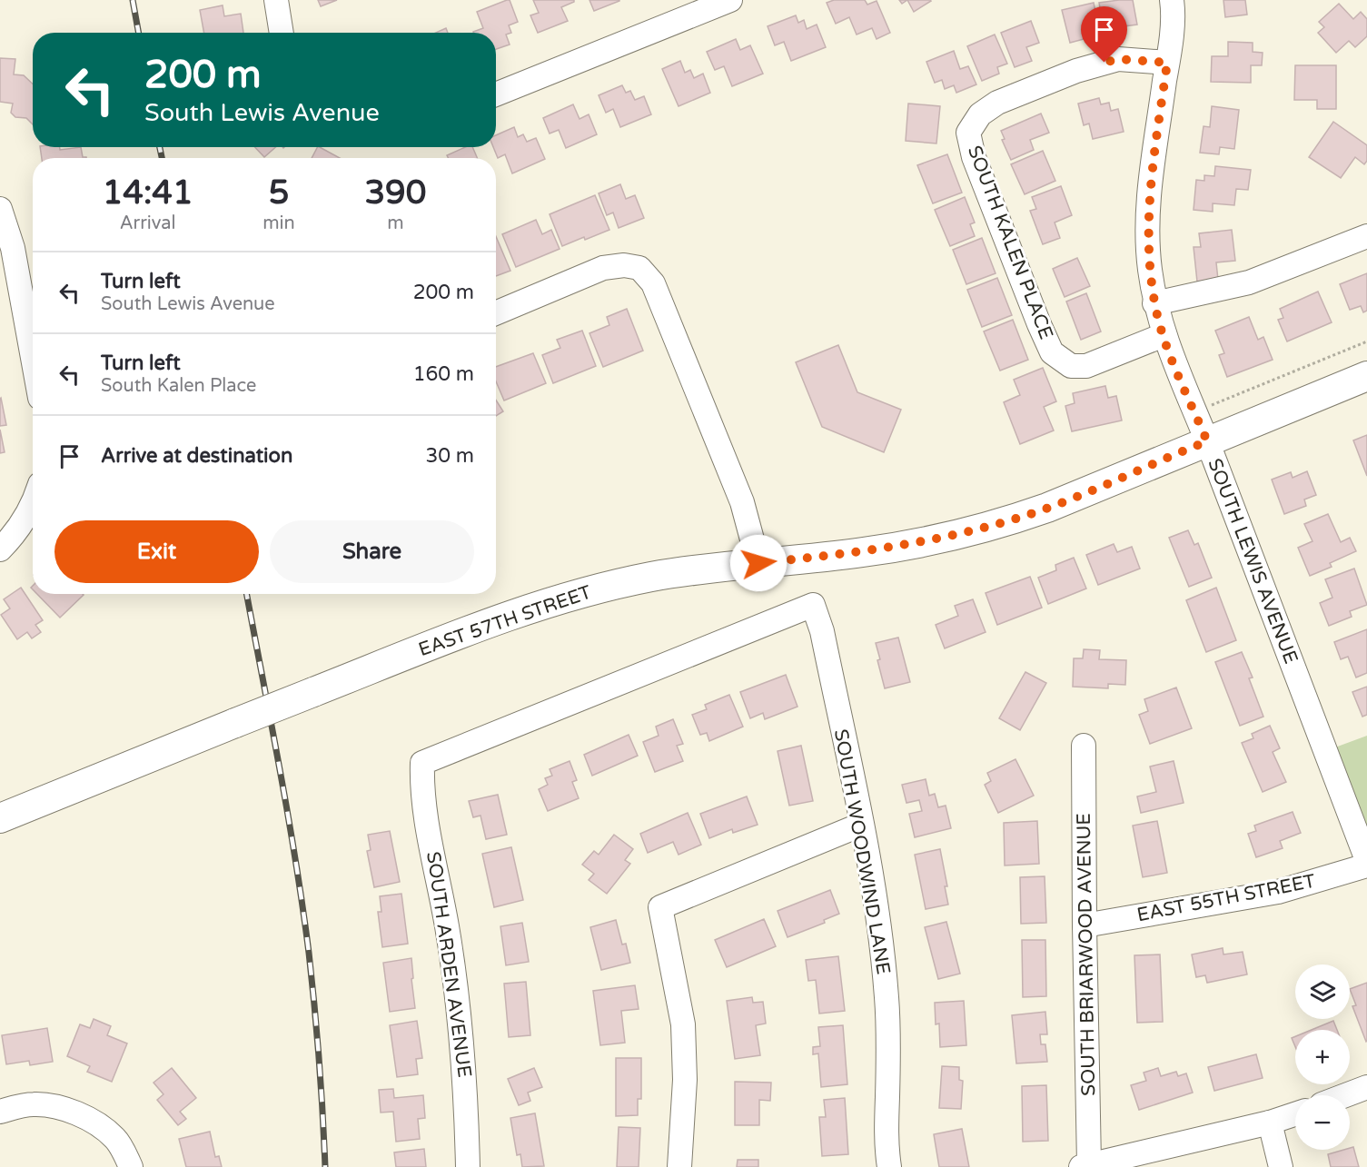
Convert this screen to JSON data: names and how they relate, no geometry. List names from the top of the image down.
{
  "streets": {
    "main road": ["EAST 57TH STREET"],
    "street": [
      "SOUTH KALEN PLACE",
      "SOUTH LEWIS AVENUE",
      "SOUTH WOODWIND LANE",
      "EAST 55TH STREET",
      "SOUTH BRIARWOOD AVENUE",
      "SOUTH ARDEN AVENUE"
    ]
  },
  "crossings": [
    ["SOUTH KALEN PLACE", "SOUTH LEWIS AVENUE"],
    ["SOUTH LEWIS AVENUE", "EAST 57TH STREET"],
    ["SOUTH WOODWIND LANE", "SOUTH ARDEN AVENUE"],
    ["EAST 55TH STREET", "SOUTH BRIARWOOD AVENUE"]
  ],
  "page": {
    "turn": ["200 m", "South Lewis Avenue"],
    "eta": [
      "14:41",
      "Arrival",
      "5",
      "min",
      "390",
      "m"
    ],
    "list": [
      {
        "name": "Turn left",
        "note": "South Lewis Avenue",
        "value": "200 m"
      },
      {
        "name": "Turn left",
        "note": "South Kalen Place",
        "value": "160 m"
      },
      {
        "name": "Arrive at destination",
        "value": "30 m"
      }
    ],
    "buttons": ["Exit", "Share"],
    "map_buttons": ["+", "−"]
  }
}
